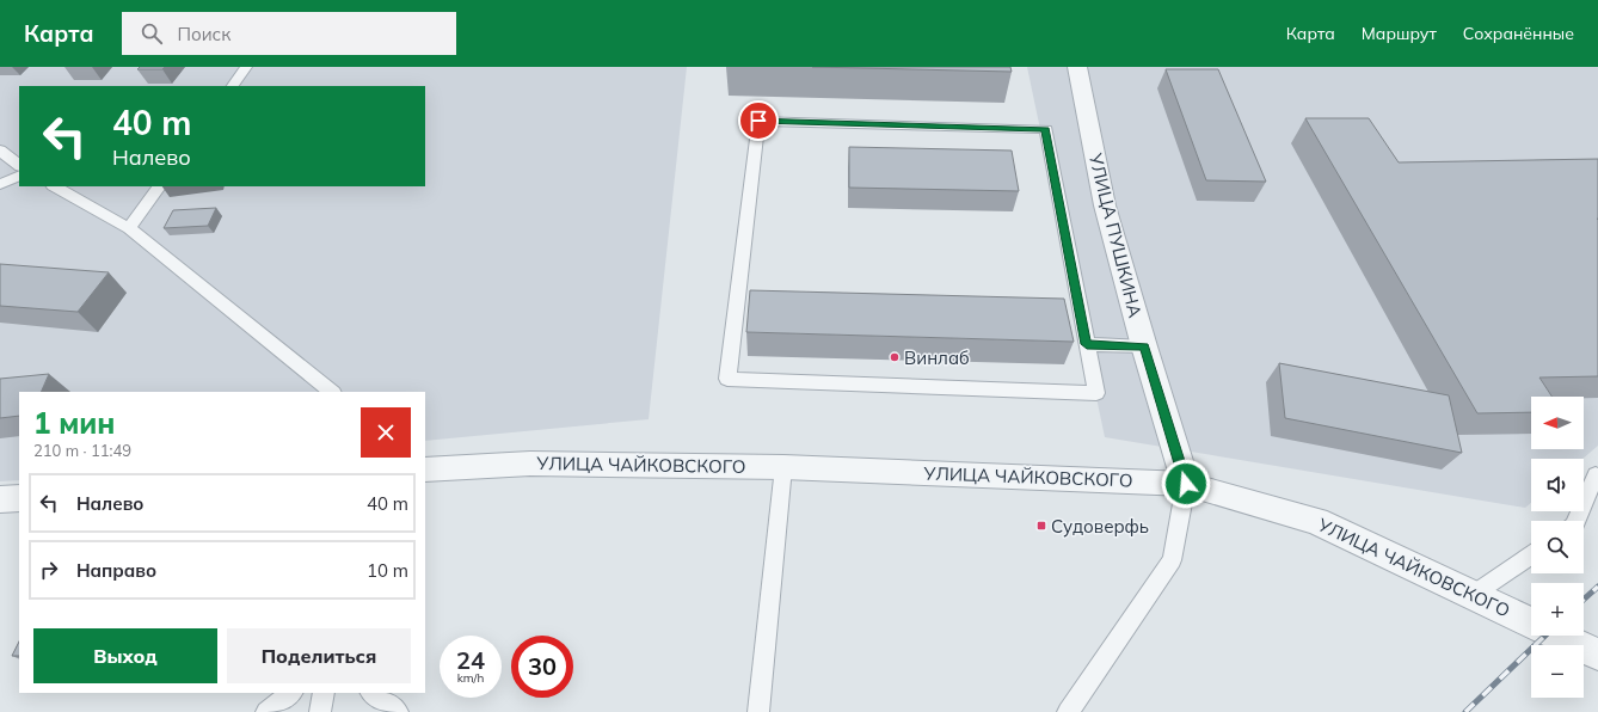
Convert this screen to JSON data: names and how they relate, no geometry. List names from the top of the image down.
{
  "streets": {
    "street": ["УЛИЦА ПУШКИНА", "УЛИЦА ЧАЙКОВСКОГО"]
  },
  "crossings": [
    ["УЛИЦА ПУШКИНА", "УЛИЦА ЧАЙКОВСКОГО"]
  ],
  "places": {
    "other": ["Винлаб"],
    "transit": ["Судоверфь"]
  },
  "north": "left",
  "page": {
    "header": "Карта",
    "search": "Поиск",
    "nav": ["Карта", "Маршрут", "Сохранённые"],
    "turn": ["40 m", "Налево"],
    "heading": ["1 мин", "210 m · 11:49"],
    "map_buttons": ["+", "−"],
    "list": [
      {
        "name": "Налево",
        "value": "40 m"
      },
      {
        "name": "Направо",
        "value": "10 m"
      }
    ],
    "buttons": ["Выход", "Поделиться"],
    "speed": "24 km/h",
    "limit": "30"
  }
}
